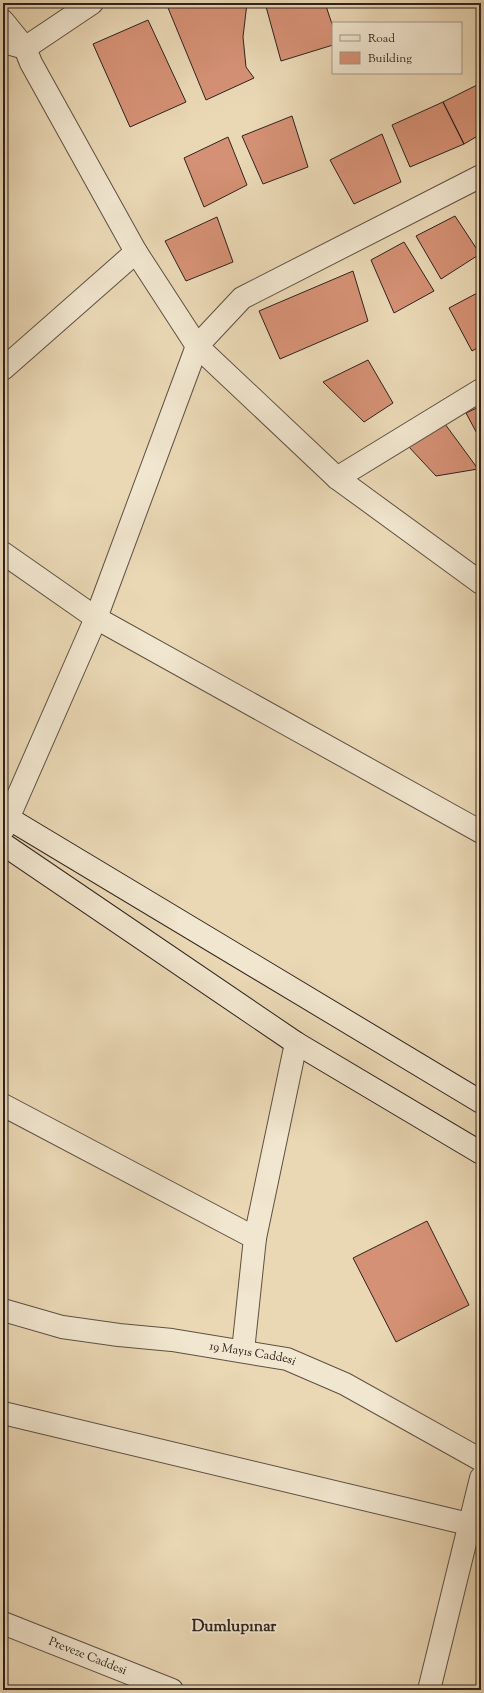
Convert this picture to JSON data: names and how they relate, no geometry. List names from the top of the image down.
{
  "streets": {
    "street": ["19 Mayıs Caddesi", "Preveze Caddesi"]
  },
  "districts": ["Dumlupınar"],
  "legend": ["Road", "Building"]
}
